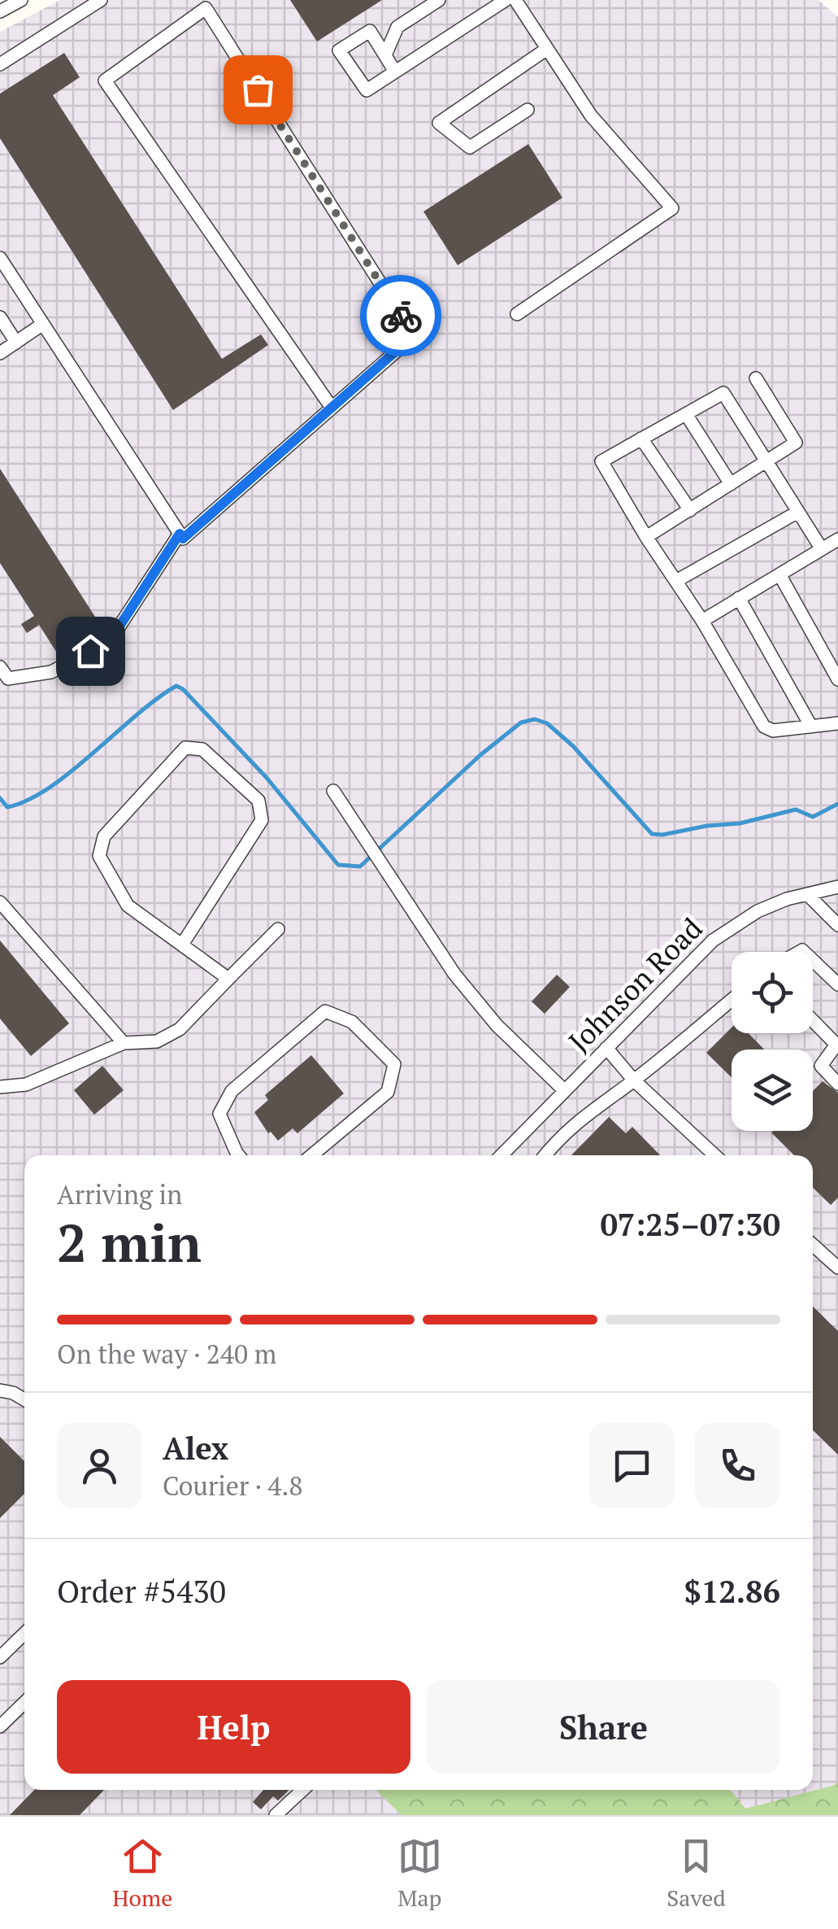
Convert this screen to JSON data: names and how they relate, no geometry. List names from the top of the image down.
{
  "streets": {
    "street": ["Johnson Road"]
  },
  "page": {
    "heading": ["2 min", "Arriving in", "07:25–07:30"],
    "panel": [
      "Alex",
      "Courier · 4.8",
      "Order #5430",
      "$12.86"
    ],
    "bar": "On the way · 240 m",
    "buttons": ["Help", "Share"],
    "tabs": ["Home", "Map", "Saved"]
  }
}
